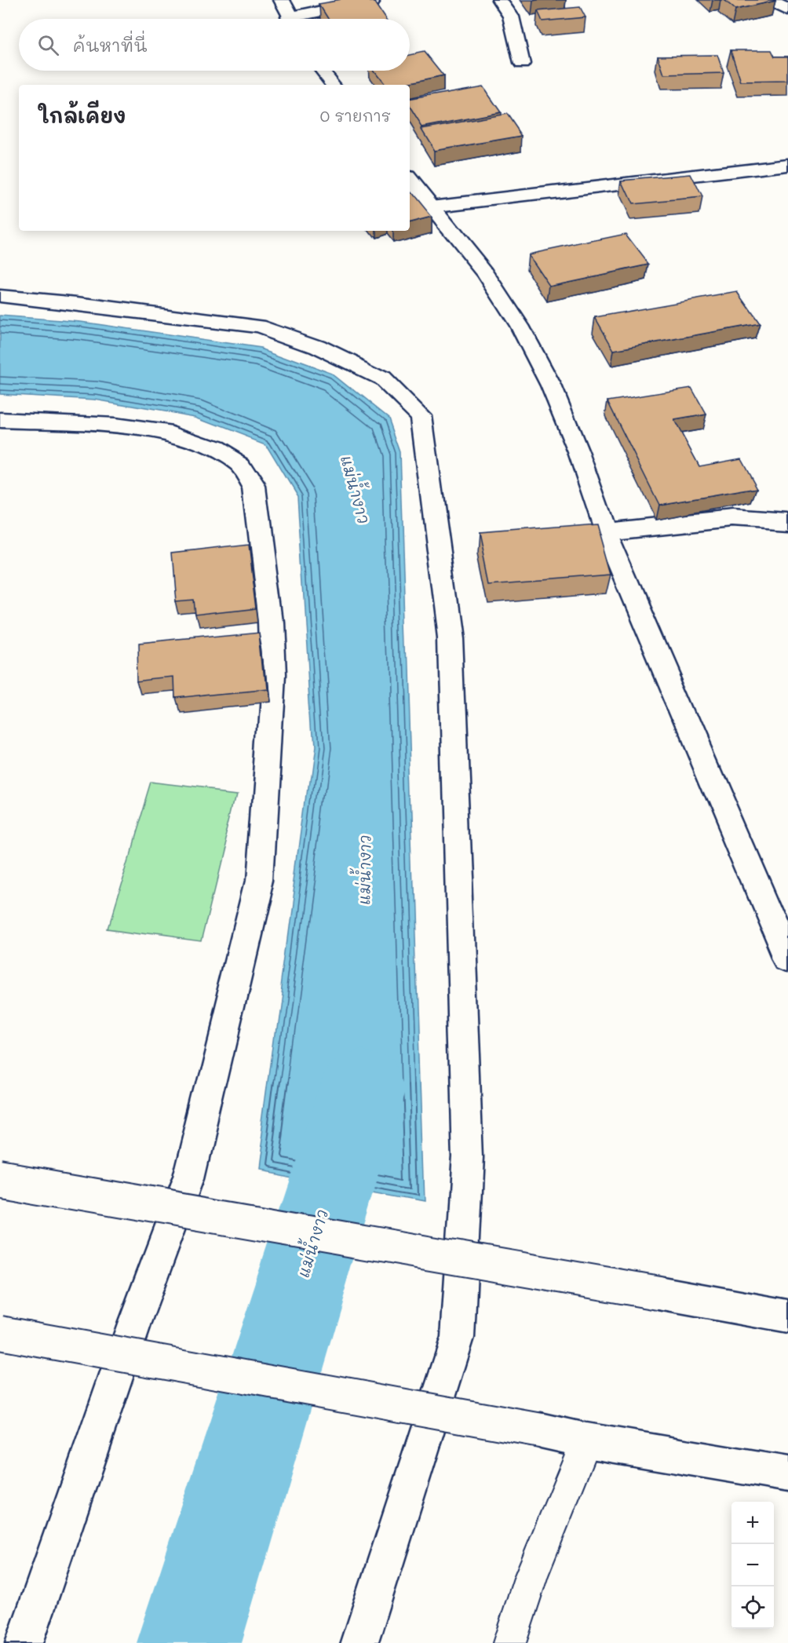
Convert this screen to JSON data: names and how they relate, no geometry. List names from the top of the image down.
{
  "water": ["แม่น้ำงาว"],
  "page": {
    "search": "ค้นหาที่นี่",
    "heading": ["ใกล้เคียง", "0 รายการ"],
    "map_buttons": ["+", "−"]
  }
}
